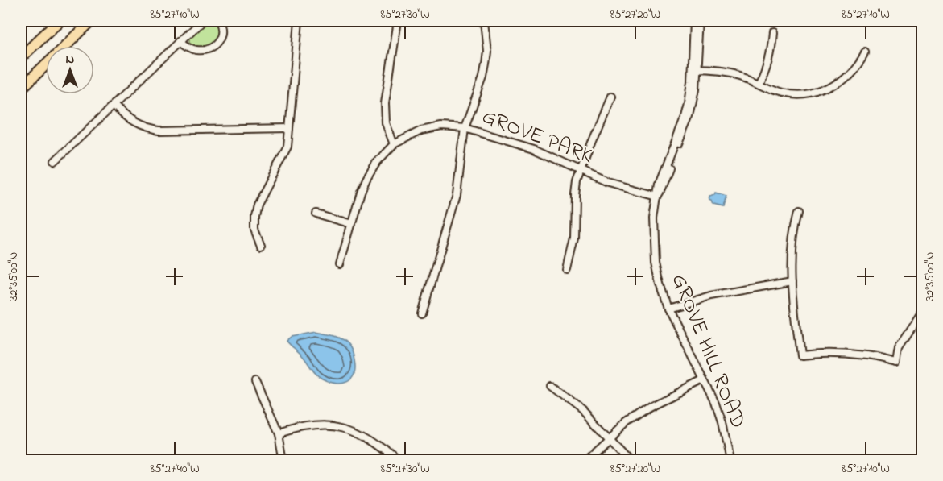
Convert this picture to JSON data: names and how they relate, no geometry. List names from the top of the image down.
{
  "streets": {
    "street": ["GROVE PARK", "GROVE HILL ROAD"]
  },
  "crossings": [
    ["GROVE PARK", "GROVE HILL ROAD"]
  ],
  "north": "top",
  "coordinates": [
    "85°27'40\"W",
    "85°27'30\"W",
    "85°27'20\"W",
    "85°27'10\"W",
    "32°35'00\"N"
  ]
}
